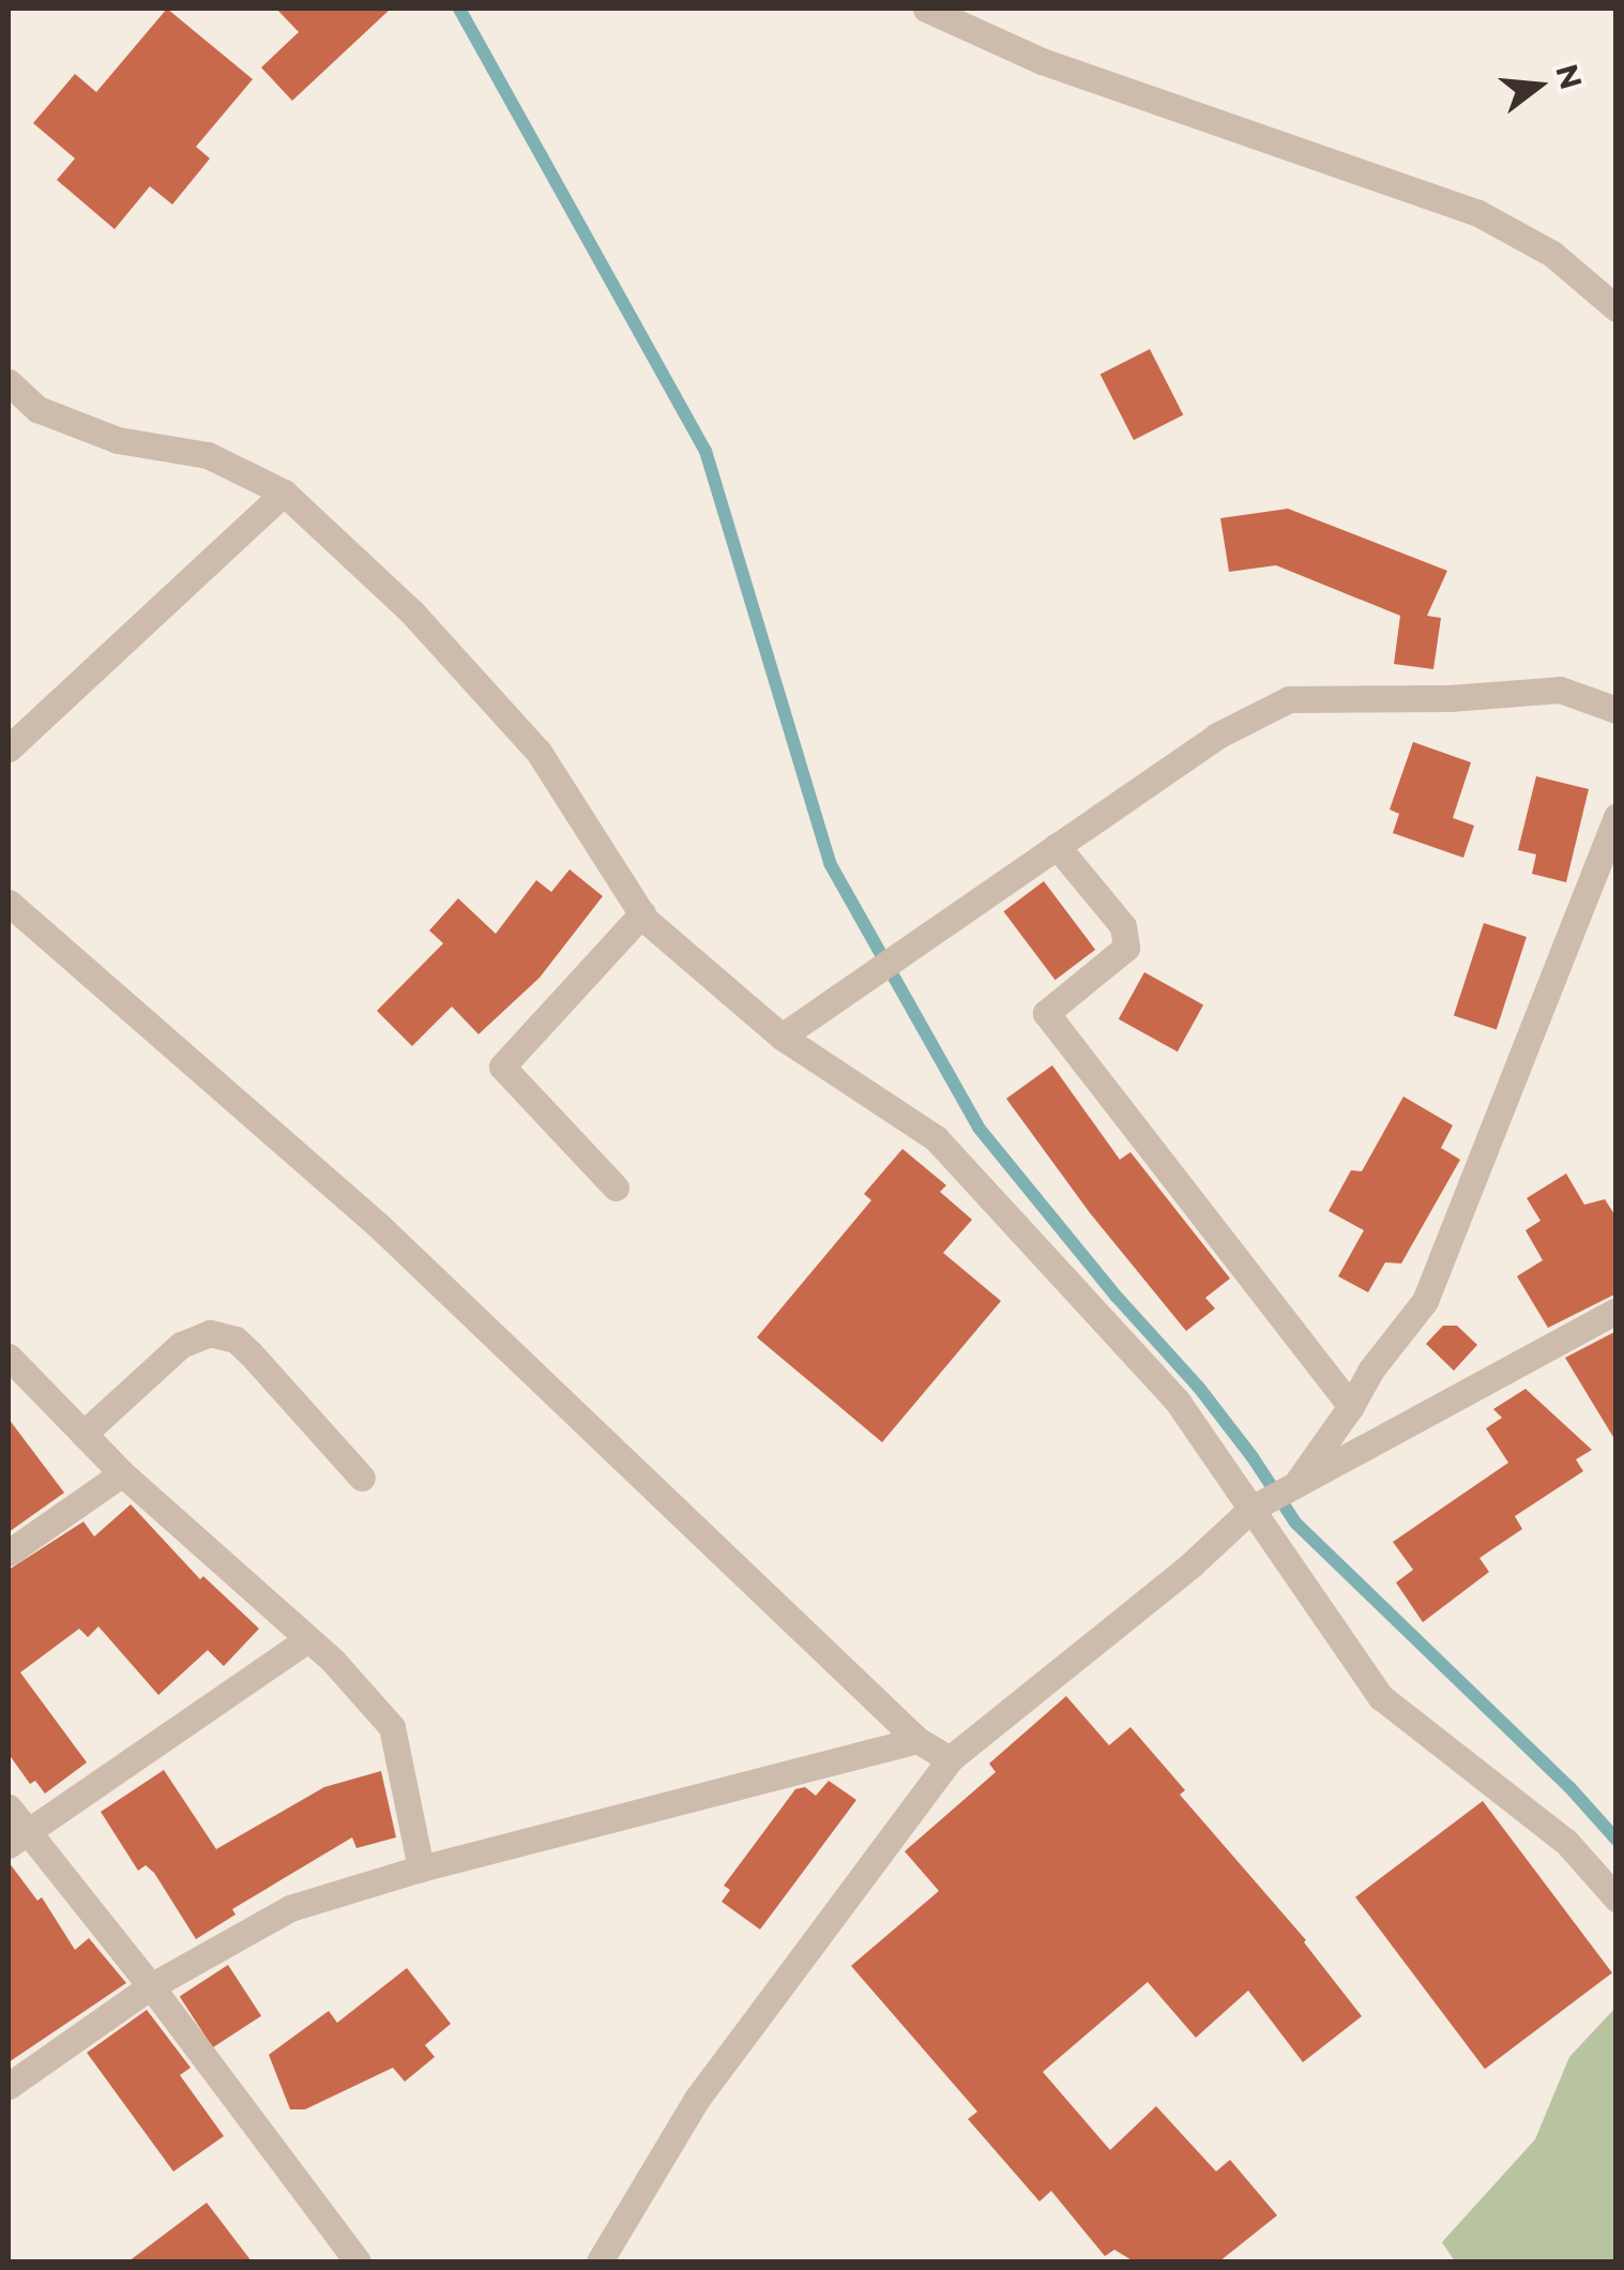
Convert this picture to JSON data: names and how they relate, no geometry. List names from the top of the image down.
{
  "north": "right"
}
